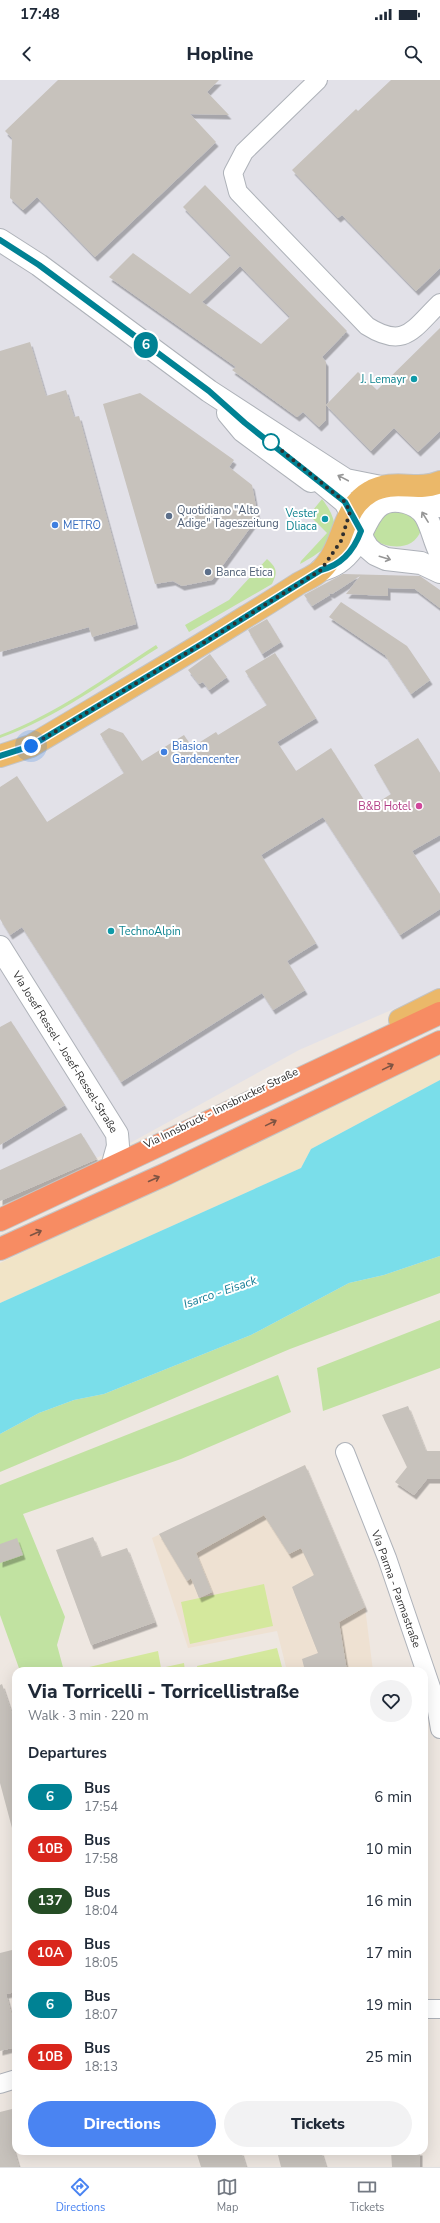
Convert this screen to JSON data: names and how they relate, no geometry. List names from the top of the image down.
{
  "streets": {
    "main road": ["Via Josef Ressel - Josef-Ressel-Straße", "Via Innsbruck - Innsbrucker Straße"],
    "street": ["Via Parma - Parmastraße"]
  },
  "crossings": [
    ["Via Josef Ressel - Josef-Ressel-Straße", "Via Innsbruck - Innsbrucker Straße"]
  ],
  "water": ["Isarco - Eisack"],
  "places": [
    "J. Lemayr",
    "Quotidiano \"Alto Adige\" Tageszeitung",
    "Vester Dliaca",
    "METRO",
    "Banca Etica",
    "Biasion Gardencenter",
    "B&B Hotel",
    "TechnoAlpin"
  ],
  "lines": ["bus line 6"],
  "page": {
    "status": "17:48",
    "header": "Hopline",
    "on_map": "6",
    "heading": [
      ["Via Torricelli - Torricellistraße", "Walk · 3 min · 220 m"],
      "Departures"
    ],
    "list": [
      {
        "mark": "6",
        "name": "Bus",
        "note": "17:54",
        "value": "6 min"
      },
      {
        "mark": "10B",
        "name": "Bus",
        "note": "17:58",
        "value": "10 min"
      },
      {
        "mark": "137",
        "name": "Bus",
        "note": "18:04",
        "value": "16 min"
      },
      {
        "mark": "10A",
        "name": "Bus",
        "note": "18:05",
        "value": "17 min"
      },
      {
        "mark": "6",
        "name": "Bus",
        "note": "18:07",
        "value": "19 min"
      },
      {
        "mark": "10B",
        "name": "Bus",
        "note": "18:13",
        "value": "25 min"
      }
    ],
    "buttons": ["Directions", "Tickets"],
    "tabs": ["Directions", "Map", "Tickets"]
  }
}
